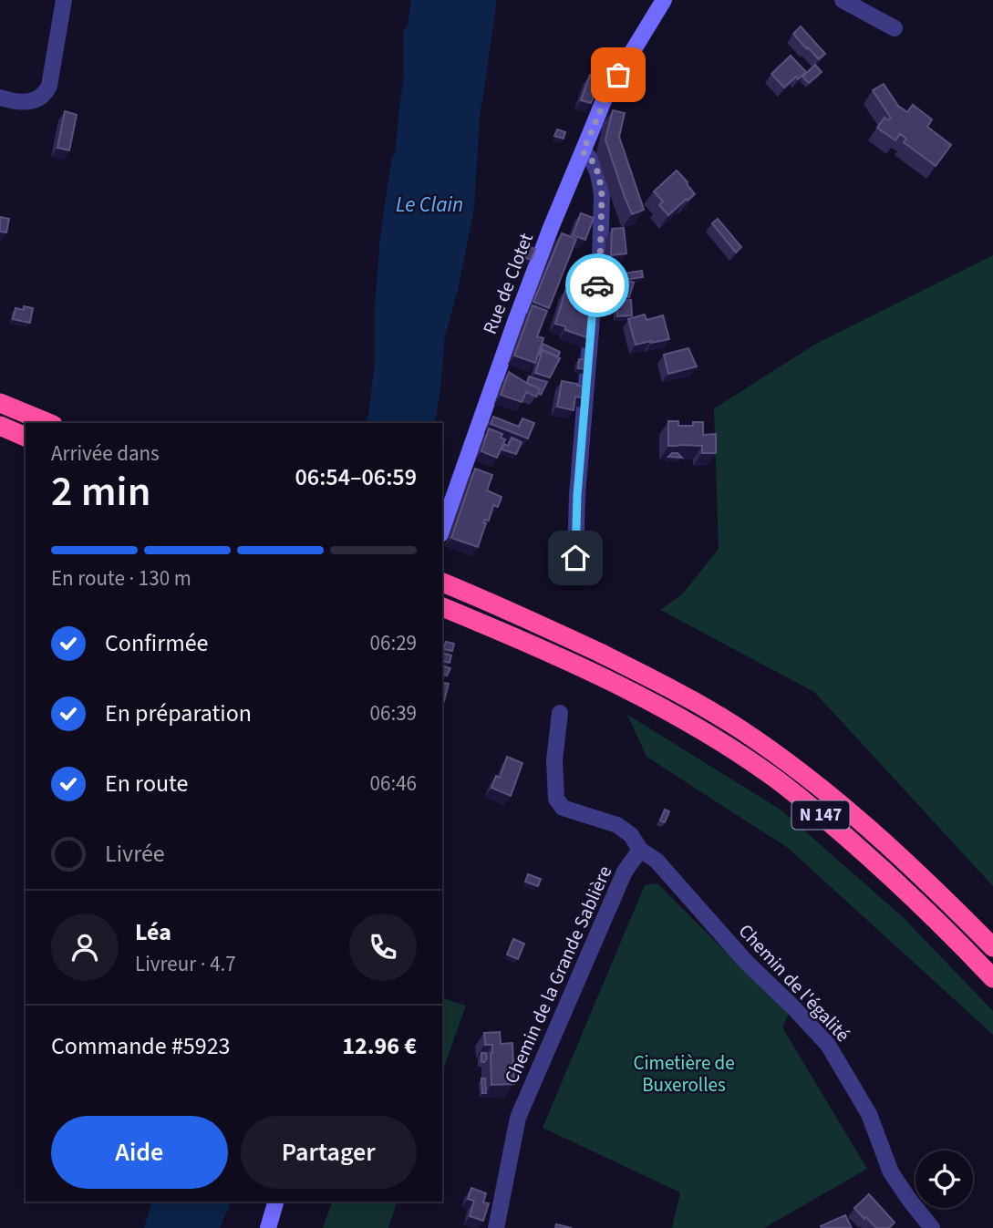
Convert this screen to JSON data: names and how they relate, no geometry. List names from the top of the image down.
{
  "streets": {
    "highway": ["N 147"],
    "main road": ["Rue de Clotet"],
    "street": ["Chemin de la Grande Sablière", "Chemin de l'égalité"]
  },
  "crossings": [
    ["Chemin de la Grande Sablière", "Chemin de l'égalité"]
  ],
  "water": ["Le Clain"],
  "parks": ["Cimetière de Buxerolles"],
  "page": {
    "heading": ["2 min", "Arrivée dans", "06:54–06:59"],
    "panel": [
      "Léa",
      "Livreur · 4.7",
      "Commande #5923",
      "12.96 €"
    ],
    "bar": "En route · 130 m",
    "list": [
      ["Confirmée", "06:29"],
      ["En préparation", "06:39"],
      ["En route", "06:46"],
      "Livrée"
    ],
    "buttons": ["Aide", "Partager"]
  }
}
